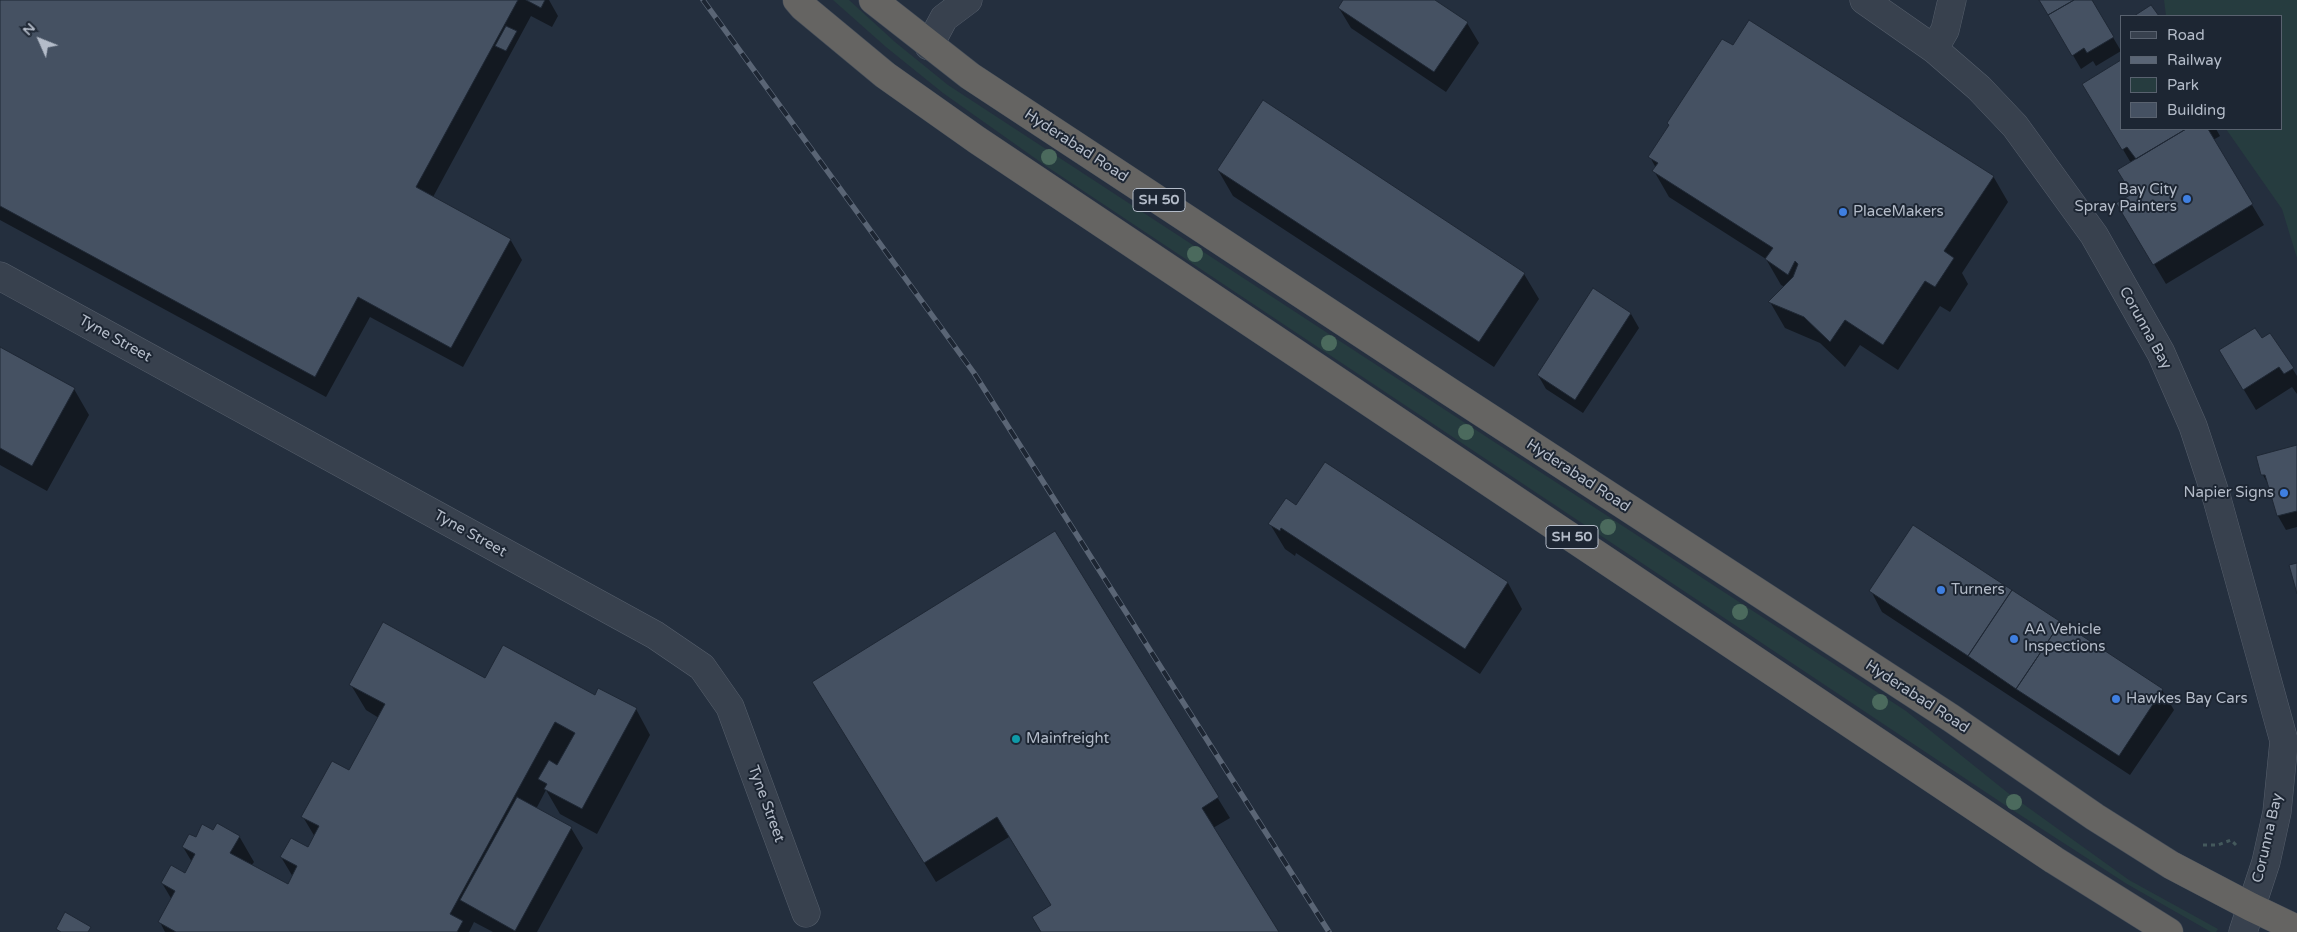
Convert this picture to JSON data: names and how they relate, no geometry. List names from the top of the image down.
{
  "streets": {
    "highway": ["Hyderabad Road", "SH 50"],
    "street": ["Corunna Bay", "Tyne Street"]
  },
  "crossings": [
    ["Hyderabad Road", "Corunna Bay"]
  ],
  "places": [
    "Bay City Spray Painters",
    "PlaceMakers",
    "Napier Signs",
    "Turners",
    "AA Vehicle Inspections",
    "Hawkes Bay Cars",
    "Mainfreight"
  ],
  "legend": [
    "Road",
    "Railway",
    "Park",
    "Building"
  ],
  "north": "top left"
}
